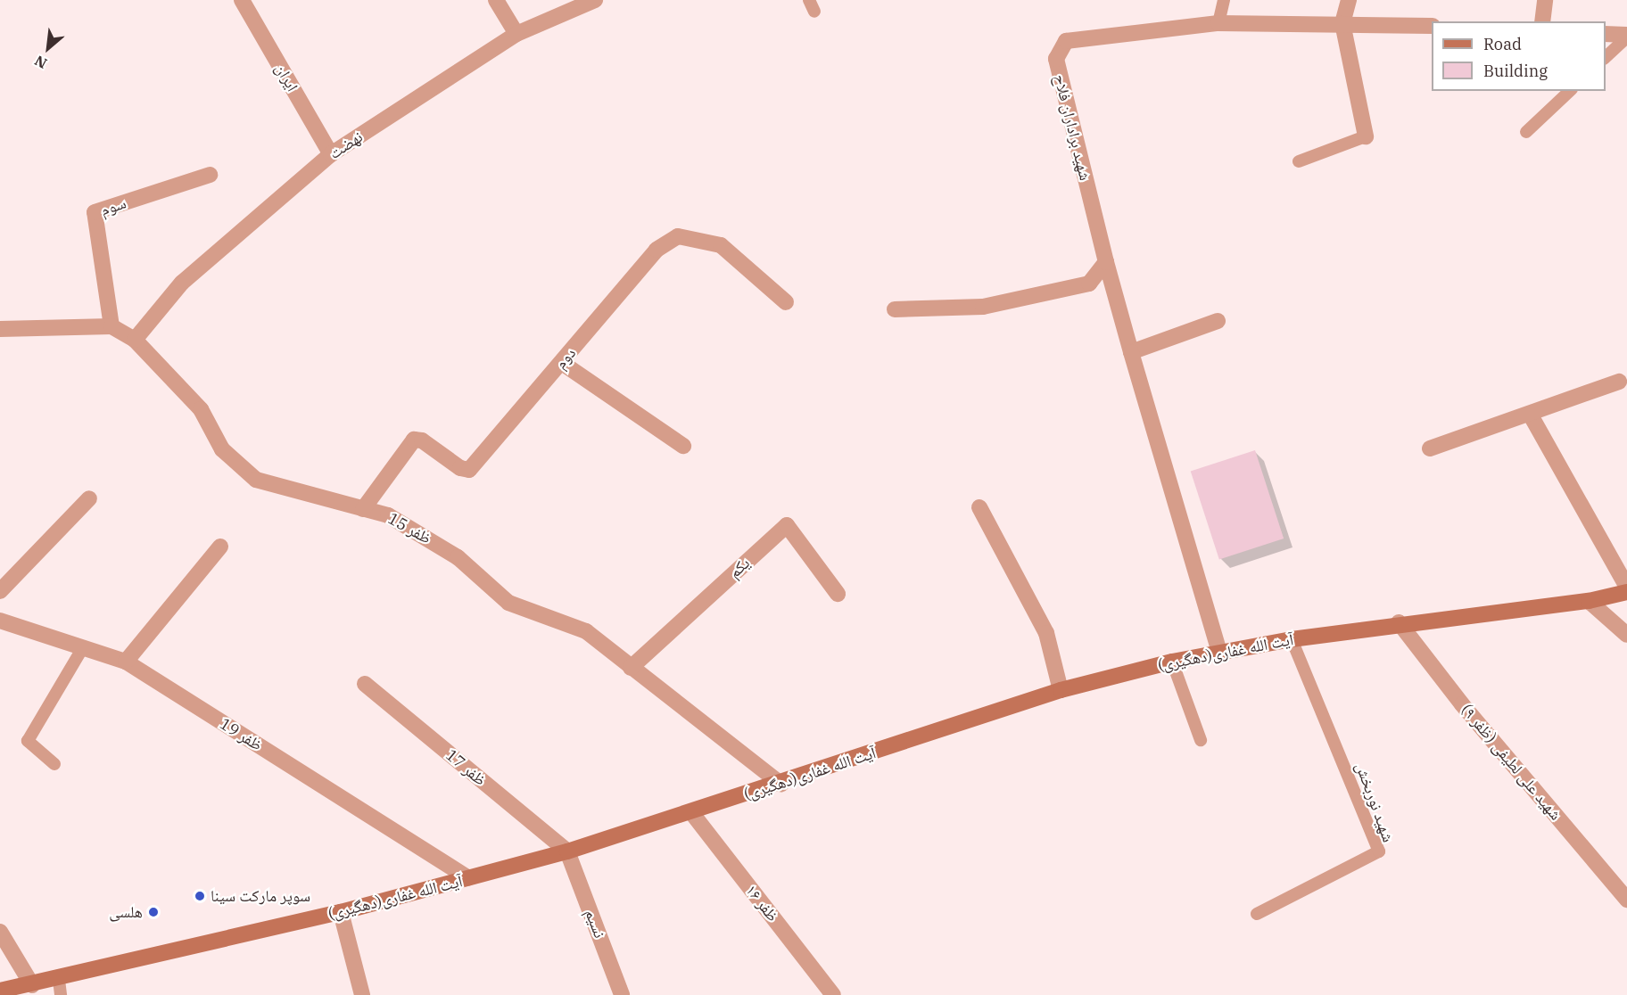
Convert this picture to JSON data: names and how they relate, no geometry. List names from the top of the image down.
{
  "streets": {
    "street": [
      "ایران",
      "شهید براداران فلاح",
      "نهضت",
      "سوم",
      "دوم",
      "ظفر 15",
      "یکم",
      "آیت الله غفاری(دهگیری)",
      "ظفر 19",
      "شهید علی لطیفی (ظفر ۹)",
      "ظفر 17",
      "ظفر ۱۶",
      "نسیم"
    ],
    "lane": ["شهید نوربخش"]
  },
  "crossings": [
    ["ایران", "نهضت"],
    ["نهضت", "ظفر 15"],
    ["سوم", "ظفر 15"],
    ["دوم", "ظفر 15"],
    ["ظفر 15", "یکم"],
    ["ظفر 15", "آیت الله غفاری(دهگیری)"],
    ["آیت الله غفاری(دهگیری)", "ظفر 19"],
    ["آیت الله غفاری(دهگیری)", "شهید علی لطیفی (ظفر ۹)"],
    ["آیت الله غفاری(دهگیری)", "ظفر 17"],
    ["آیت الله غفاری(دهگیری)", "شهید نوربخش"],
    ["آیت الله غفاری(دهگیری)", "ظفر ۱۶"],
    ["آیت الله غفاری(دهگیری)", "نسیم"],
    ["ظفر 17", "نسیم"]
  ],
  "places": ["سوپر مارکت سینا", "هلسی"],
  "legend": ["Road", "Building"],
  "north": "bottom left"
}
